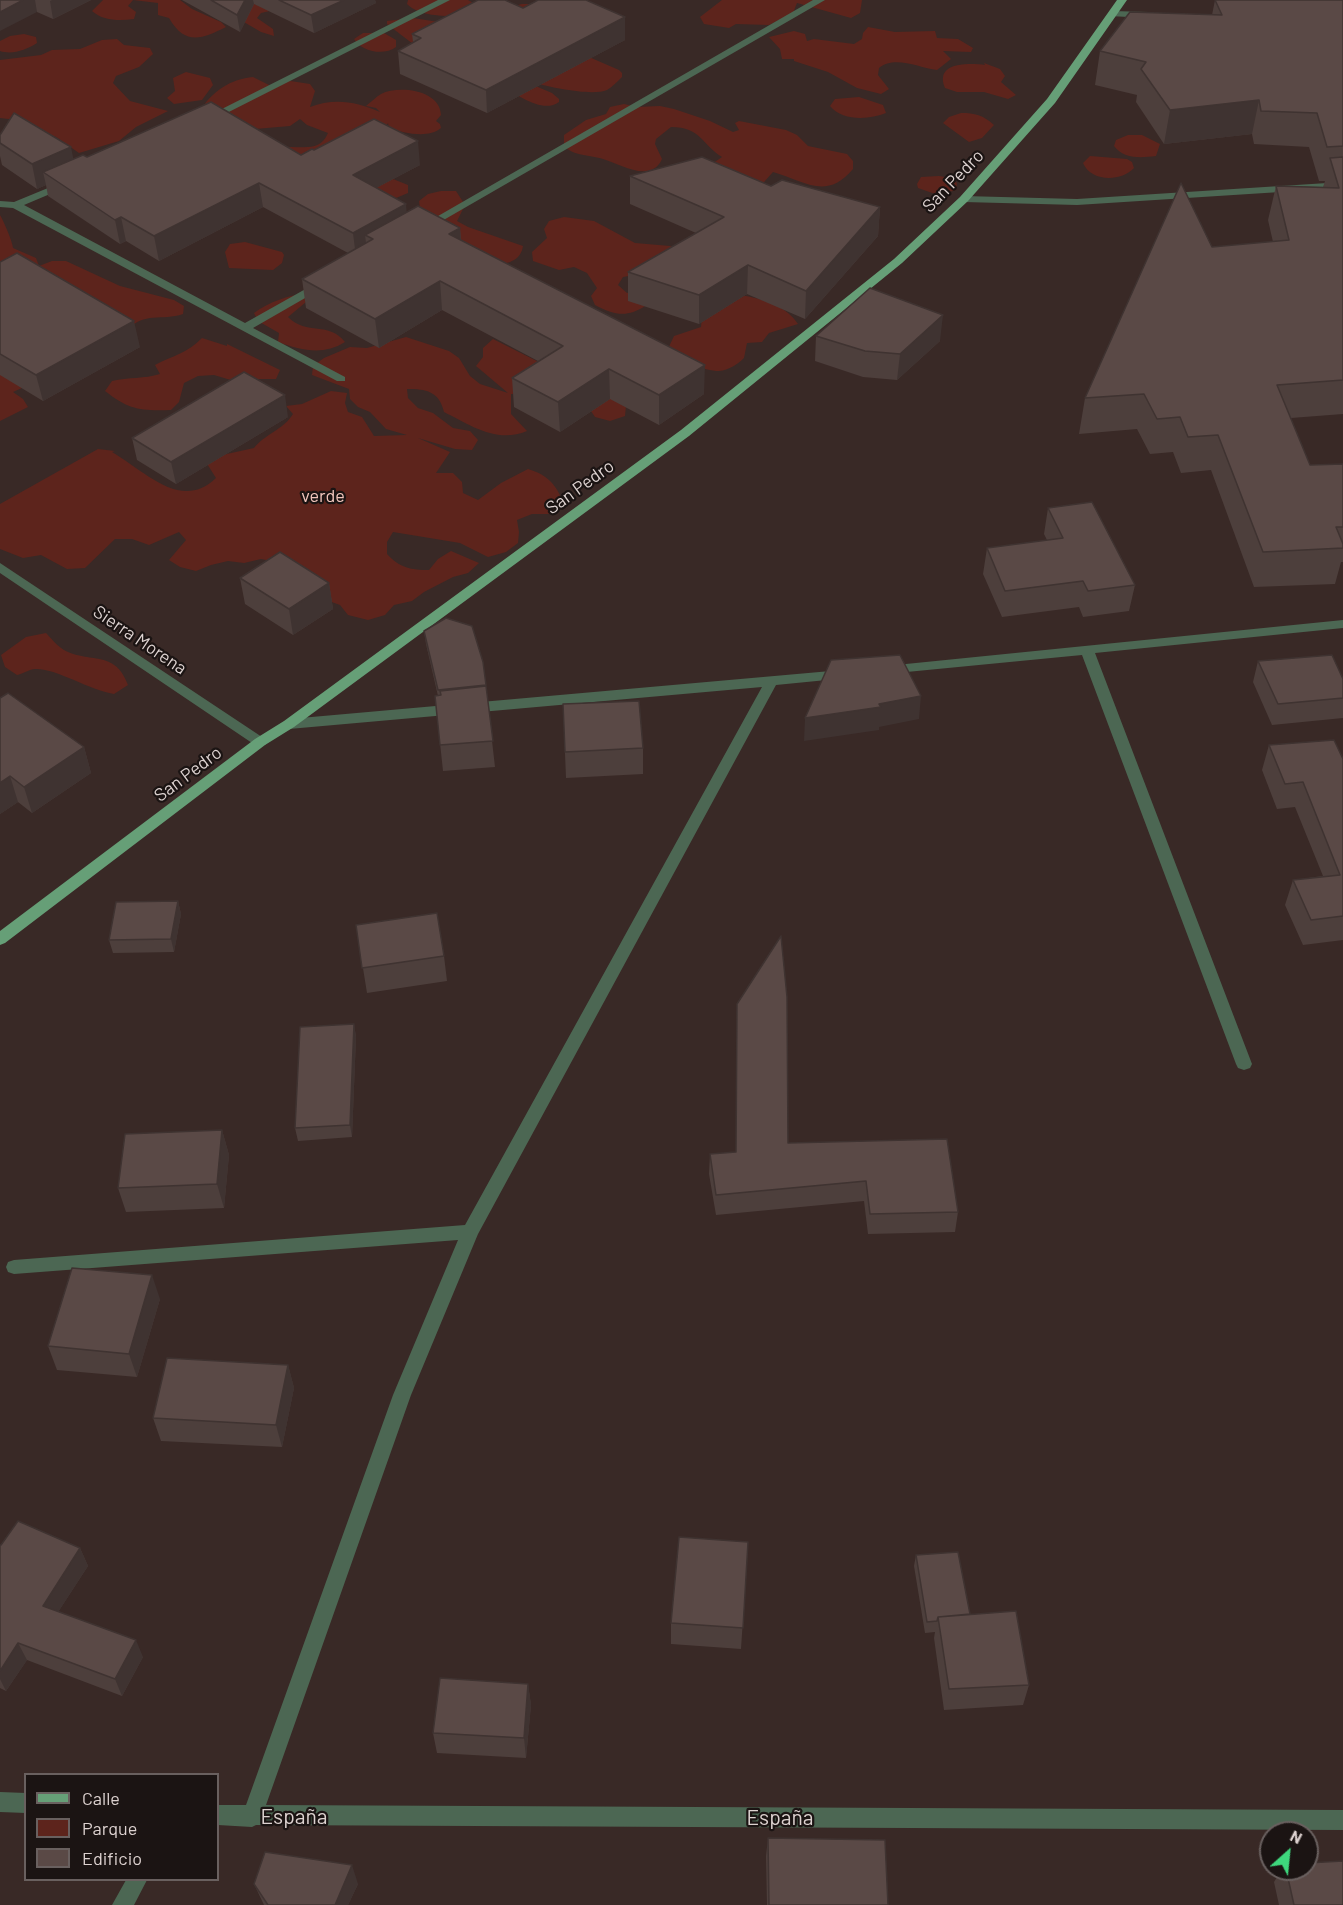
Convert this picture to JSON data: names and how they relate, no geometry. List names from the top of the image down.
{
  "streets": {
    "main road": ["San Pedro"],
    "street": ["Sierra Morena", "España"]
  },
  "crossings": [
    ["San Pedro", "Sierra Morena"]
  ],
  "parks": ["verde"],
  "legend": ["Calle", "Parque", "Edificio"],
  "north": "top right"
}
